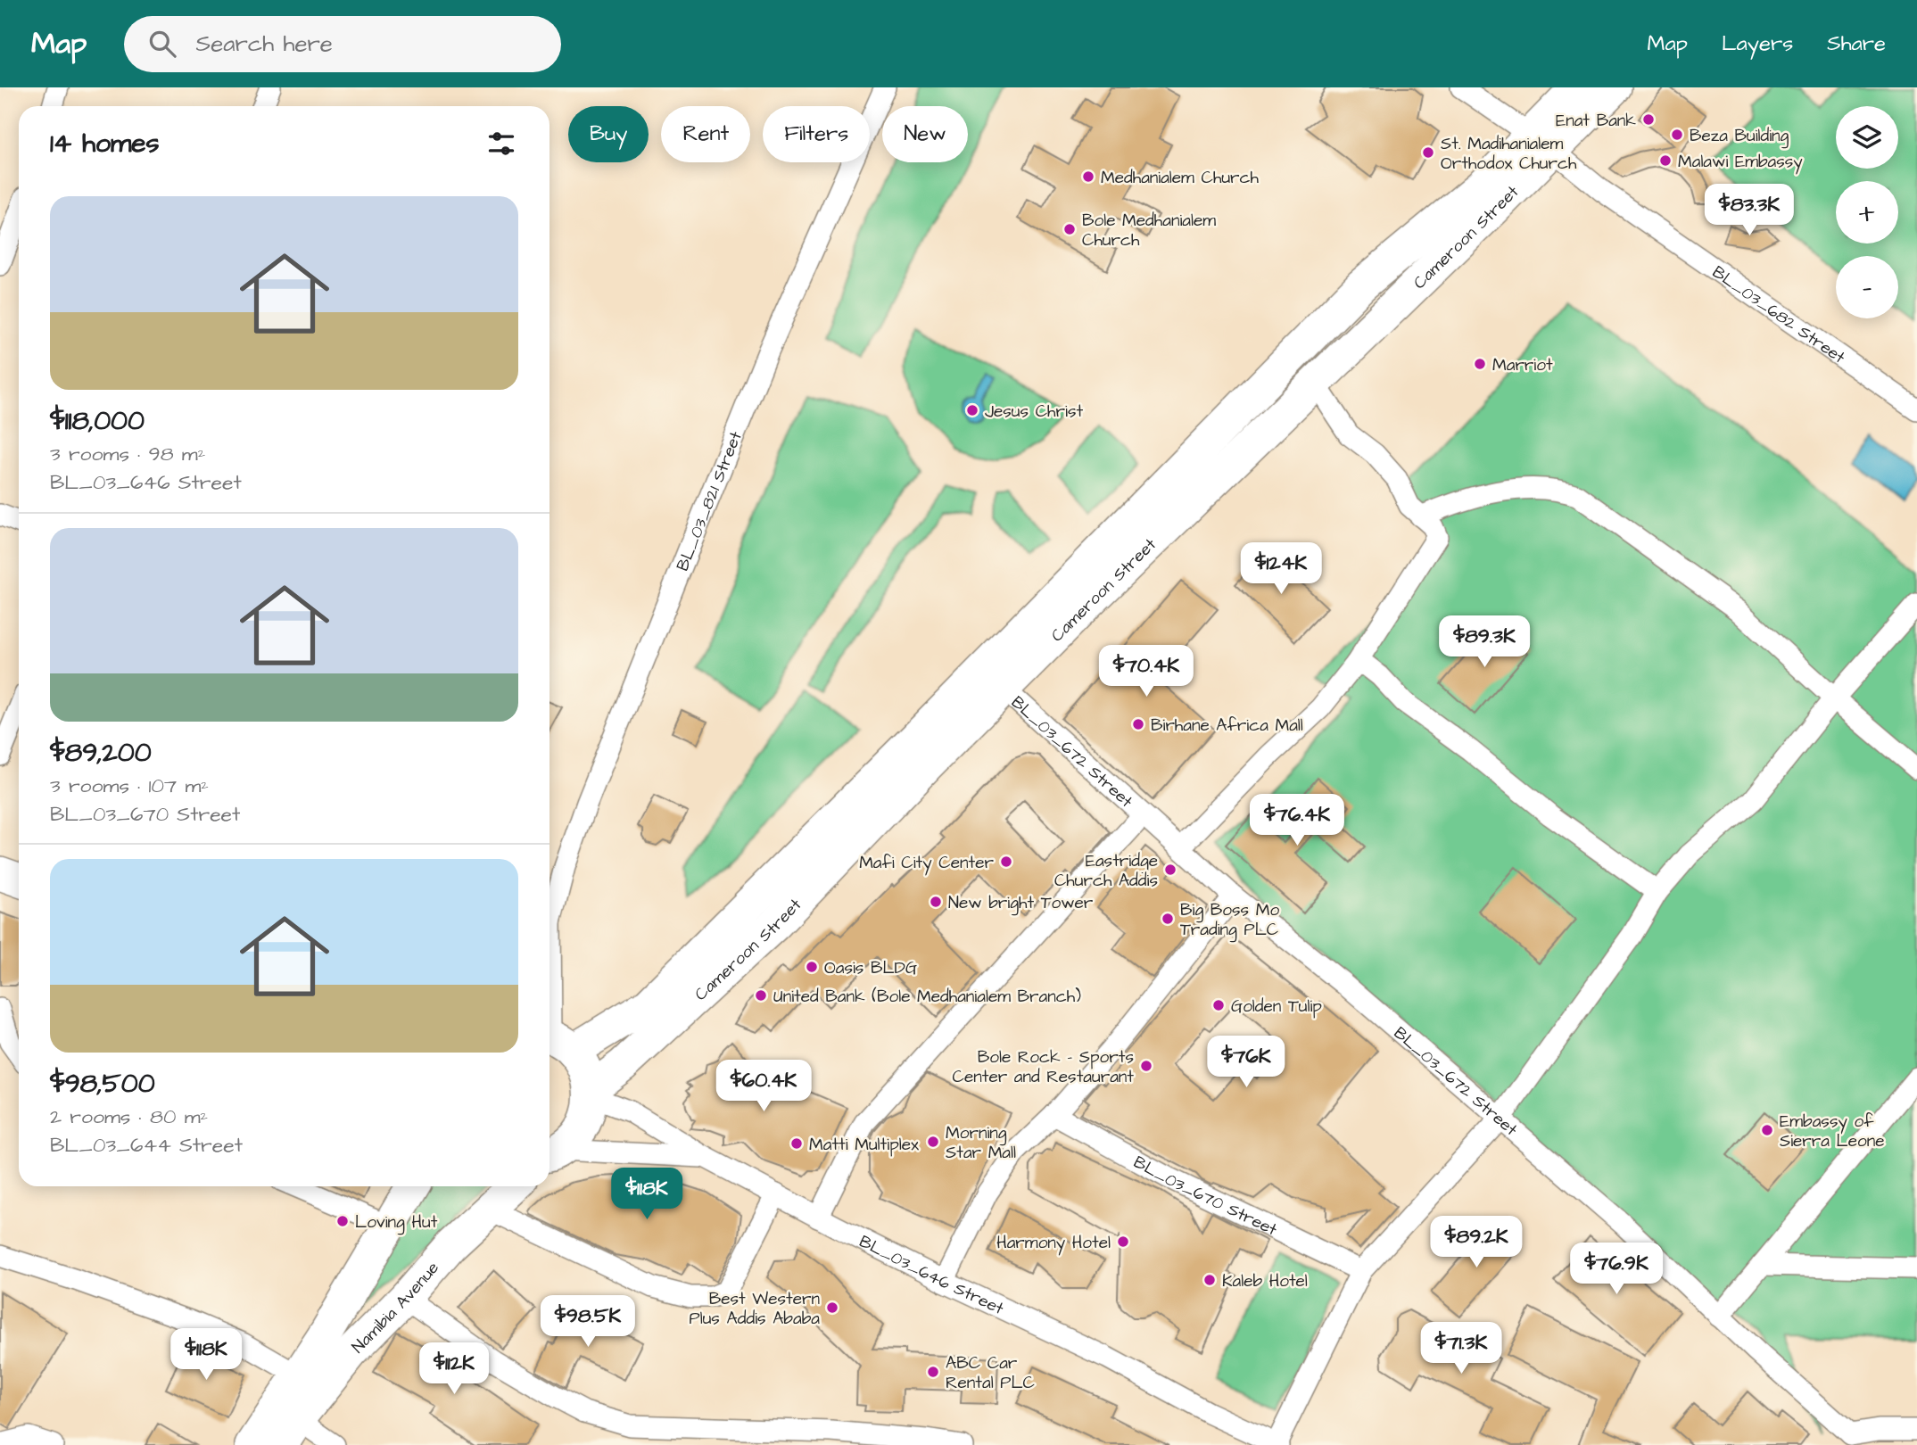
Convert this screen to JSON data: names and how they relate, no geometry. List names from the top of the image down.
{
  "streets": {
    "main road": ["Cameroon Street", "Namibia Avenue"],
    "street": [
      "BL_03_682 Street",
      "BL_03_821 Street",
      "BL_03_672 Street",
      "BL_03_670 Street",
      "BL_03_646 Street"
    ]
  },
  "crossings": [
    ["Cameroon Street", "BL_03_682 Street"],
    ["Cameroon Street", "BL_03_821 Street"],
    ["Cameroon Street", "BL_03_672 Street"],
    ["Cameroon Street", "BL_03_646 Street"]
  ],
  "places": [
    "Enat Bank",
    "Beza Building",
    "St. Madihanialem Orthodox Church",
    "Malawi Embassy",
    "Medhanialem Church",
    "Bole Medhanialem Church",
    "Marriot",
    "Jesus Christ",
    "Birhane Africa Mall",
    "Mafi City Center",
    "Eastridge Church Addis",
    "New bright Tower",
    "Big Boss Mo Trading PLC",
    "Oasis BLDG",
    "United Bank (Bole Medhanialem Branch)",
    "Golden Tulip",
    "Bole Rock - Sports Center and Restaurant",
    "Embassy of Sierra Leone",
    "Morning Star Mall",
    "Matti Multiplex",
    "Loving Hut",
    "Harmony Hotel",
    "Kaleb Hotel",
    "Best Western Plus Addis Ababa",
    "ABC Car Rental PLC"
  ],
  "page": {
    "header": "Map",
    "search": "Search here",
    "nav": ["Map", "Layers", "Share"],
    "map_buttons": ["+", "−"],
    "chip": [
      "Buy",
      "Rent",
      "Filters",
      "New"
    ],
    "heading": "14 homes",
    "list": [
      {
        "name": "$118,000",
        "note": "3 rooms · 98 m² · BL_03_646 Street"
      },
      {
        "name": "$89,200",
        "note": "3 rooms · 107 m² · BL_03_670 Street"
      },
      {
        "name": "$98,500",
        "note": "2 rooms · 80 m² · BL_03_644 Street"
      }
    ],
    "price": [
      "$83.3K",
      "$124K",
      "$89.3K",
      "$70.4K",
      "$76.4K",
      "$76K",
      "$60.4K",
      "$118K",
      "$89.2K",
      "$76.9K",
      "$98.5K",
      "$71.3K",
      "$118K",
      "$112K"
    ]
  }
}
